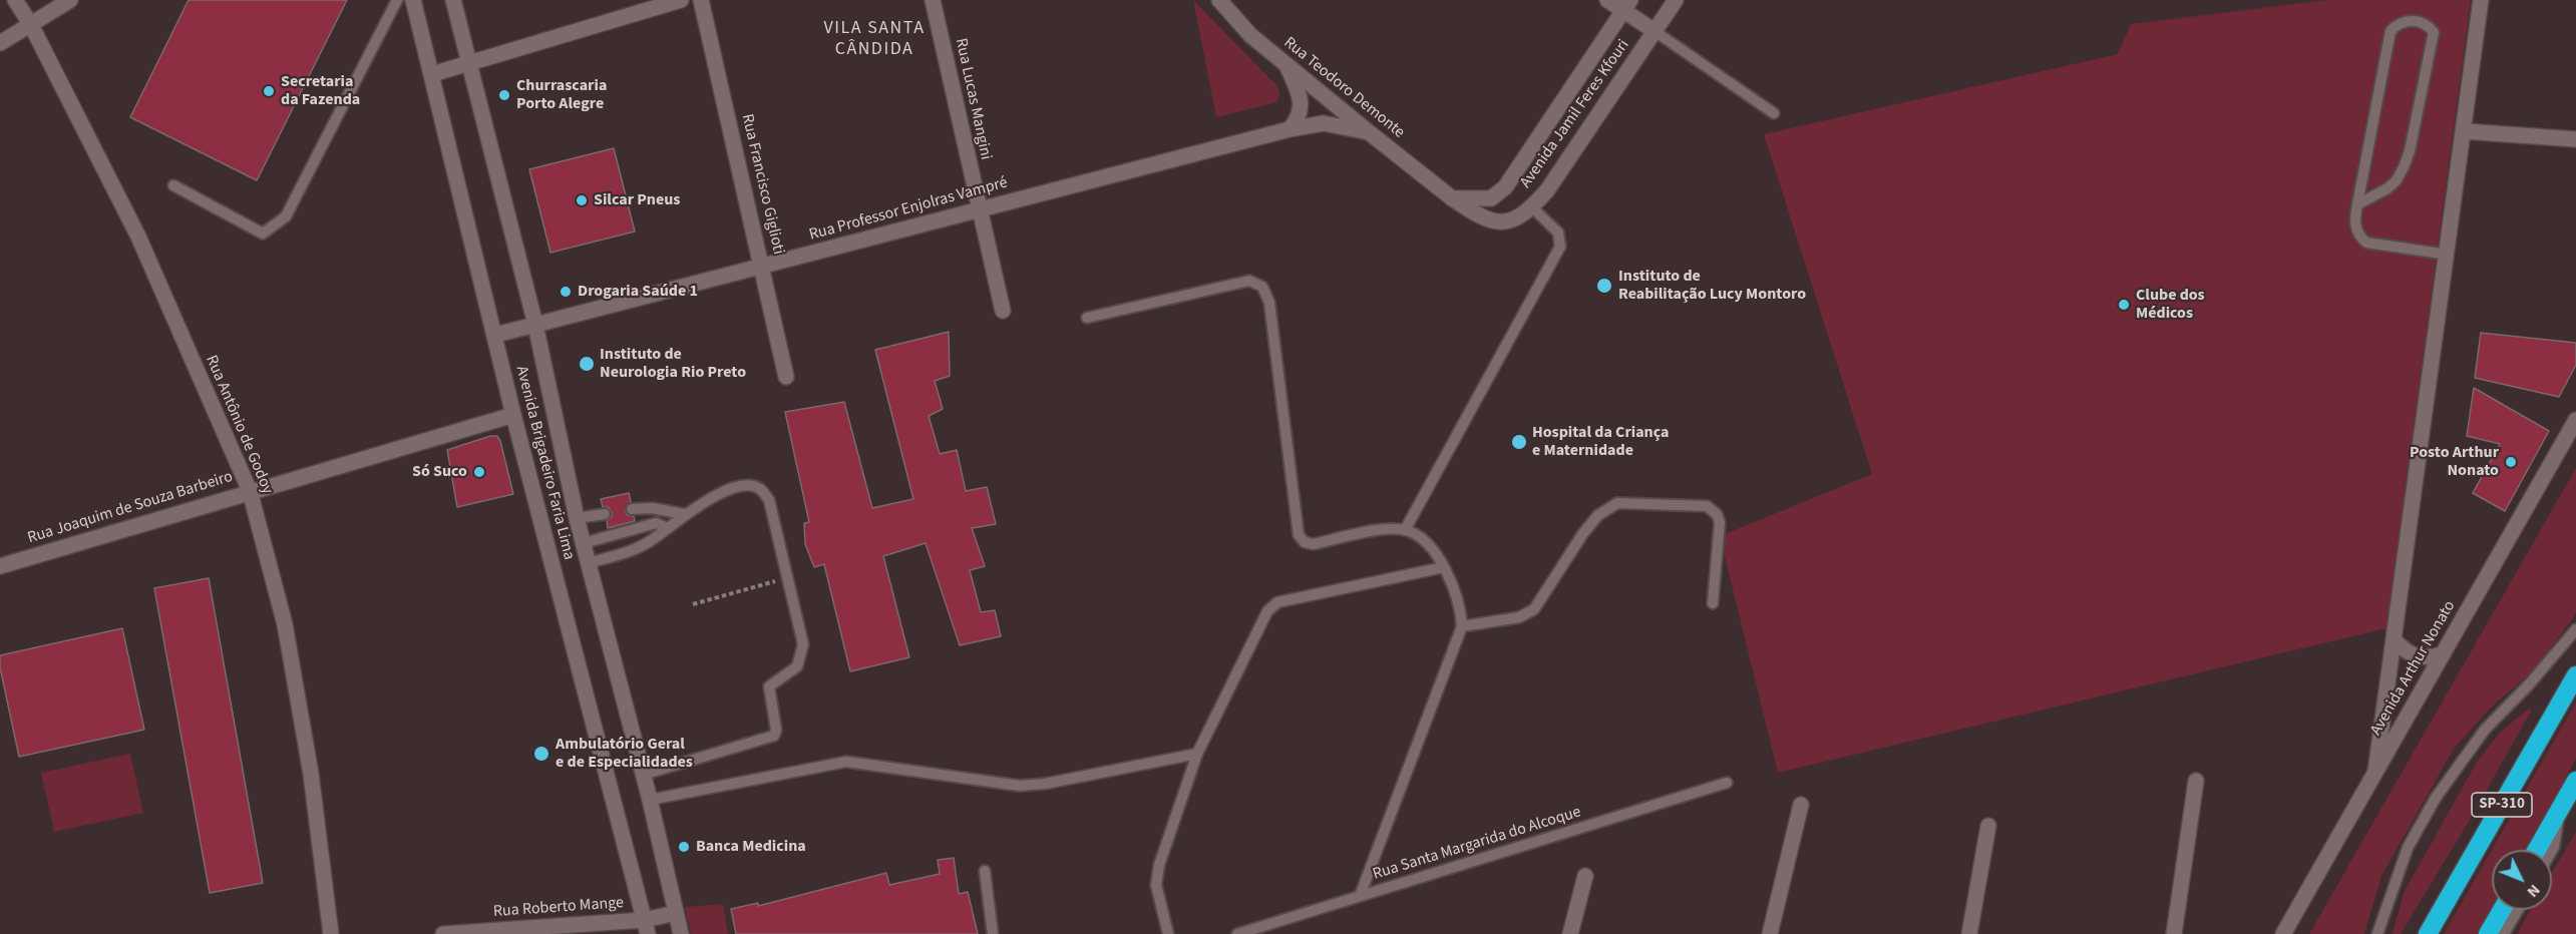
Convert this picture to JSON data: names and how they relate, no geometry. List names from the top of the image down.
{
  "streets": {
    "highway": ["SP-310"],
    "street": [
      "Rua Teodoro Demonte",
      "Rua Lucas Mangini",
      "Avenida Jamil Feres Kfouri",
      "Rua Francisco Giglioti",
      "Rua Professor Enjolras Vampré",
      "Rua Antônio de Godoy",
      "Avenida Brigadeiro Faria Lima",
      "Rua Joaquim de Souza Barbeiro",
      "Avenida Arthur Nonato",
      "Rua Roberto Mange"
    ],
    "lane": ["Rua Santa Margarida do Alcoque"]
  },
  "crossings": [
    ["Rua Teodoro Demonte", "Avenida Jamil Feres Kfouri"],
    ["Rua Teodoro Demonte", "Rua Professor Enjolras Vampré"],
    ["Rua Lucas Mangini", "Rua Professor Enjolras Vampré"],
    ["Rua Francisco Giglioti", "Rua Professor Enjolras Vampré"],
    ["Rua Professor Enjolras Vampré", "Avenida Brigadeiro Faria Lima"],
    ["Rua Antônio de Godoy", "Rua Joaquim de Souza Barbeiro"],
    ["Avenida Brigadeiro Faria Lima", "Rua Joaquim de Souza Barbeiro"],
    ["Avenida Brigadeiro Faria Lima", "Rua Roberto Mange"]
  ],
  "districts": ["VILA SANTA CÂNDIDA"],
  "places": [
    "Secretaria da Fazenda",
    "Churrascaria Porto Alegre",
    "Silcar Pneus",
    "Instituto de Reabilitação Lucy Montoro",
    "Drogaria Saúde 1",
    "Clube dos Médicos",
    "Instituto de Neurologia Rio Preto",
    "Hospital da Criança e Maternidade",
    "Posto Arthur Nonato",
    "Só Suco",
    "Ambulatório Geral e de Especialidades",
    "Banca Medicina"
  ],
  "north": "bottom right"
}
